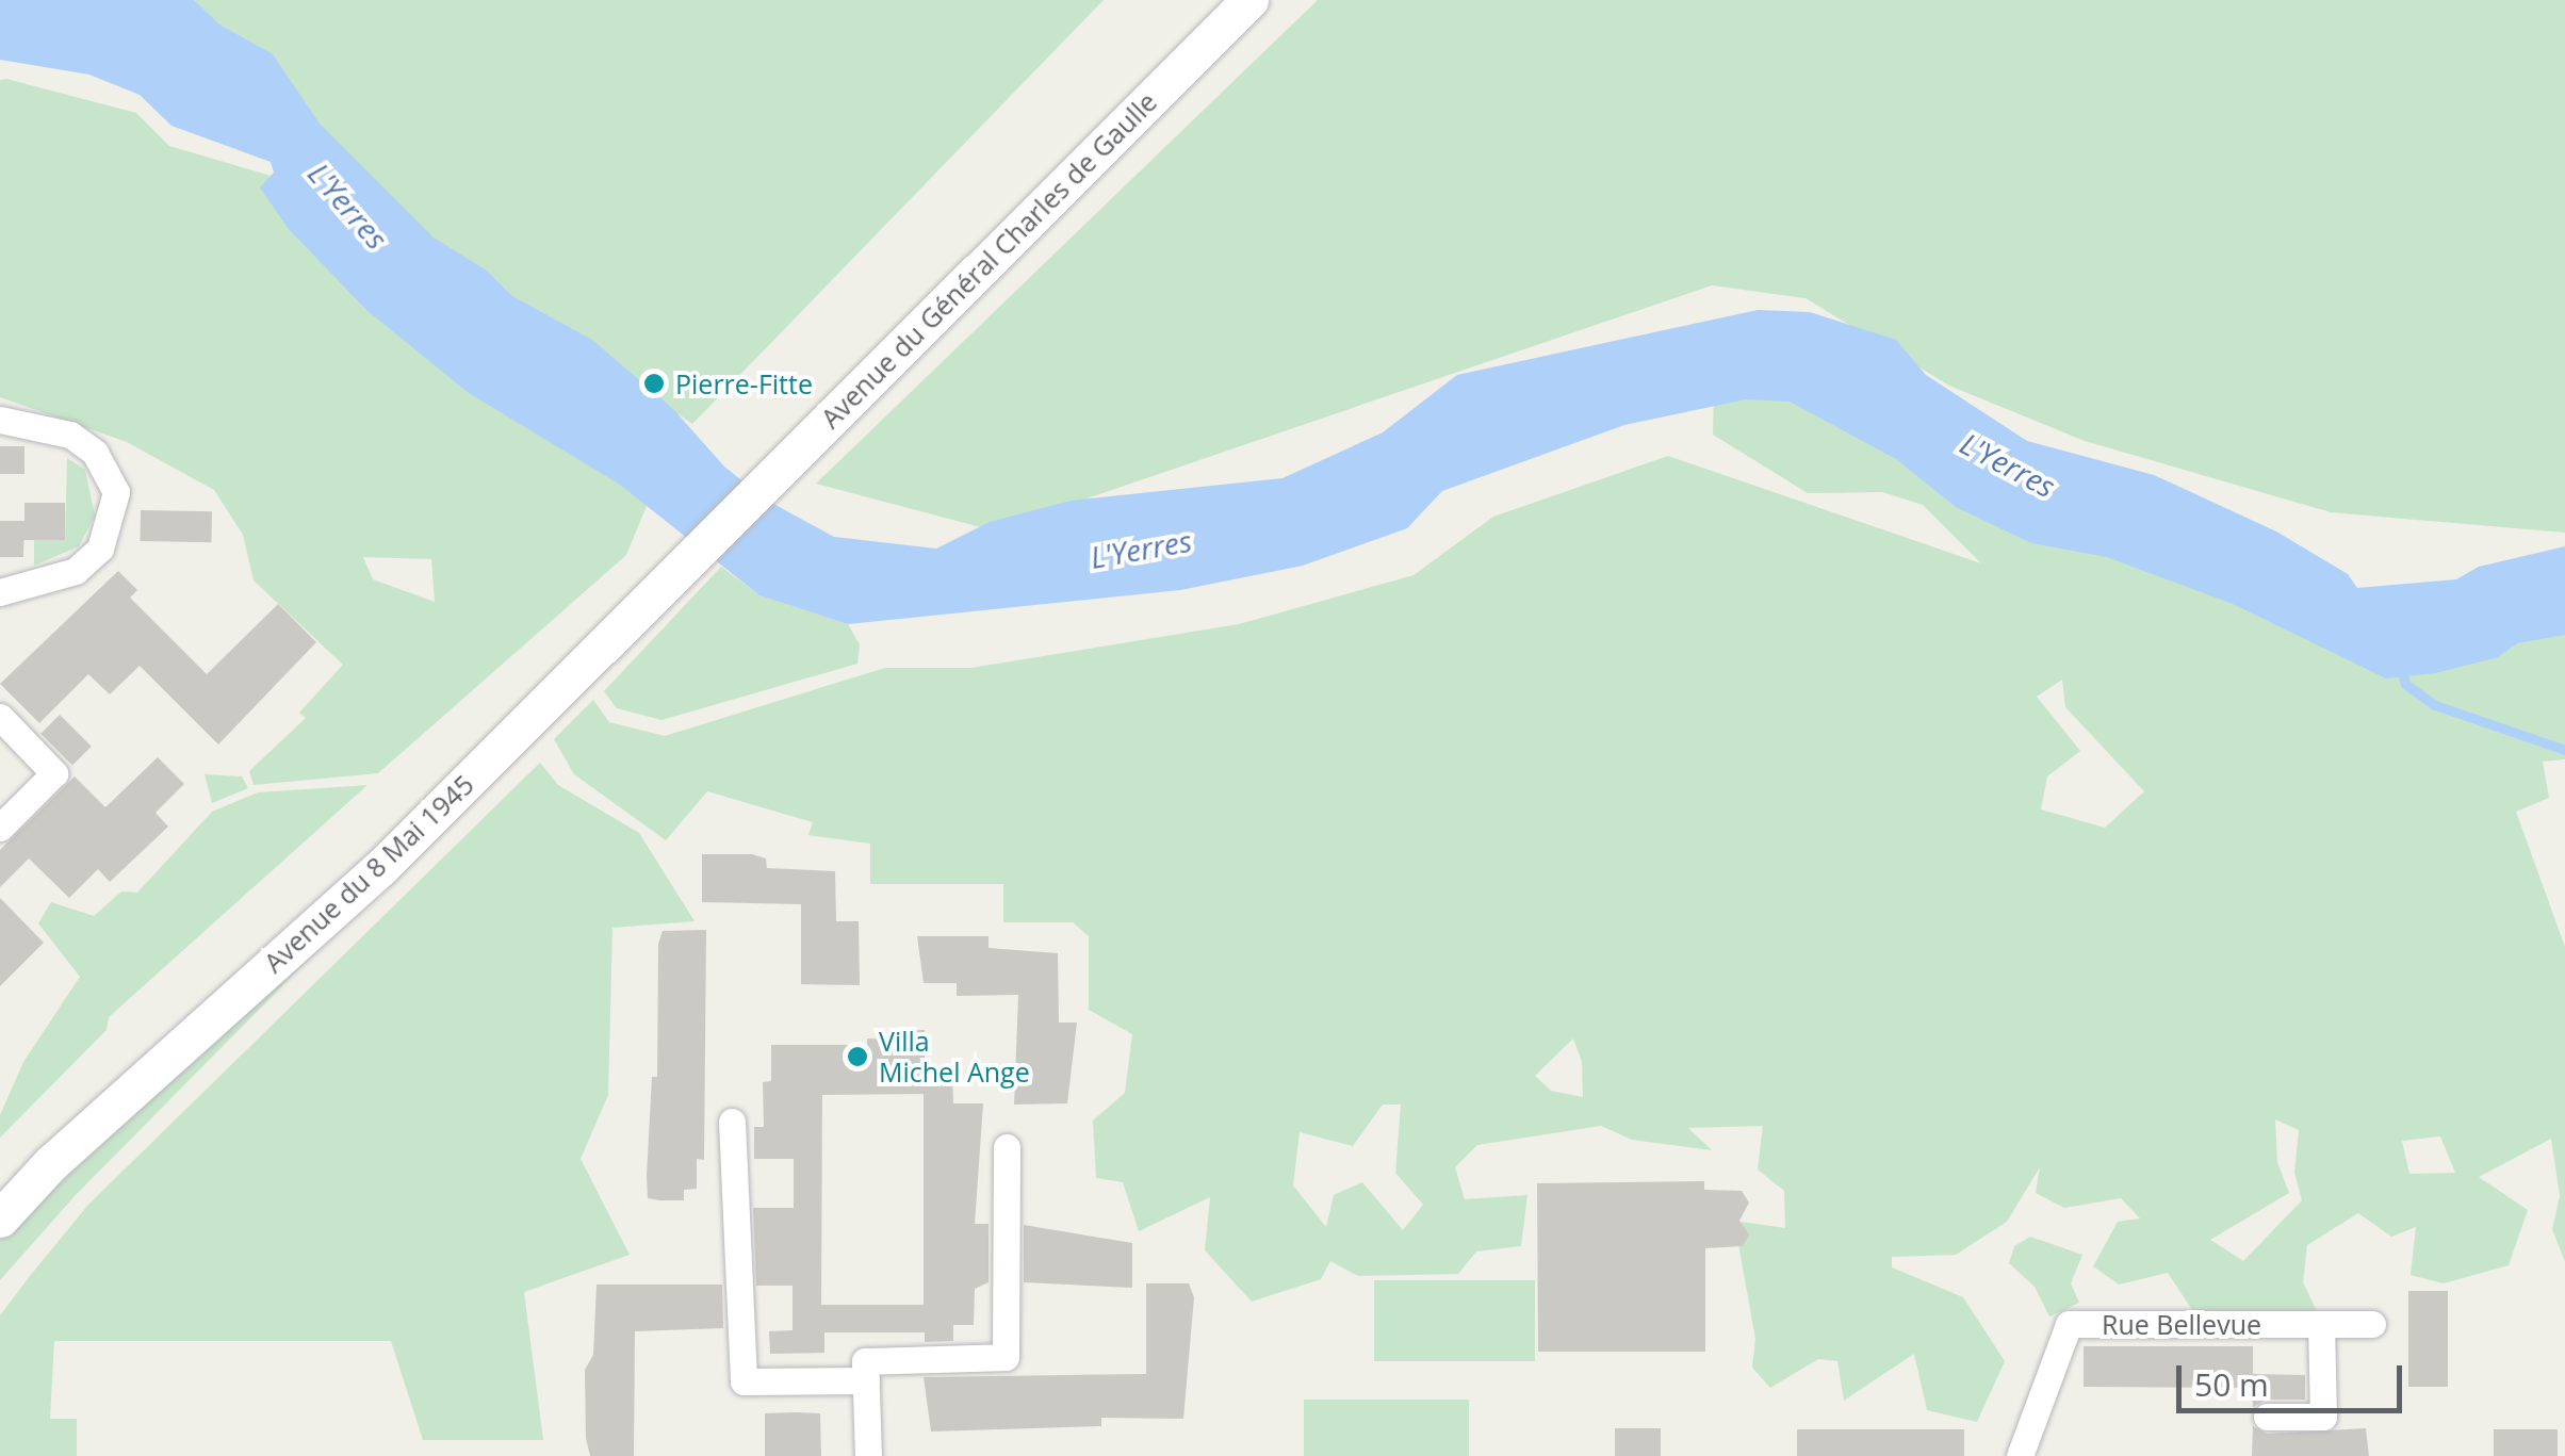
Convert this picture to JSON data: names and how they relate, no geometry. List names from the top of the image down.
{
  "streets": {
    "main road": ["Avenue du Général Charles de Gaulle", "Avenue du 8 Mai 1945"],
    "street": ["Rue Bellevue"]
  },
  "crossings": [
    ["Avenue du Général Charles de Gaulle", "Avenue du 8 Mai 1945"]
  ],
  "water": ["L'Yerres"],
  "places": ["Pierre-Fitte", "Villa Michel Ange"],
  "scale_bar": "50 m"
}
